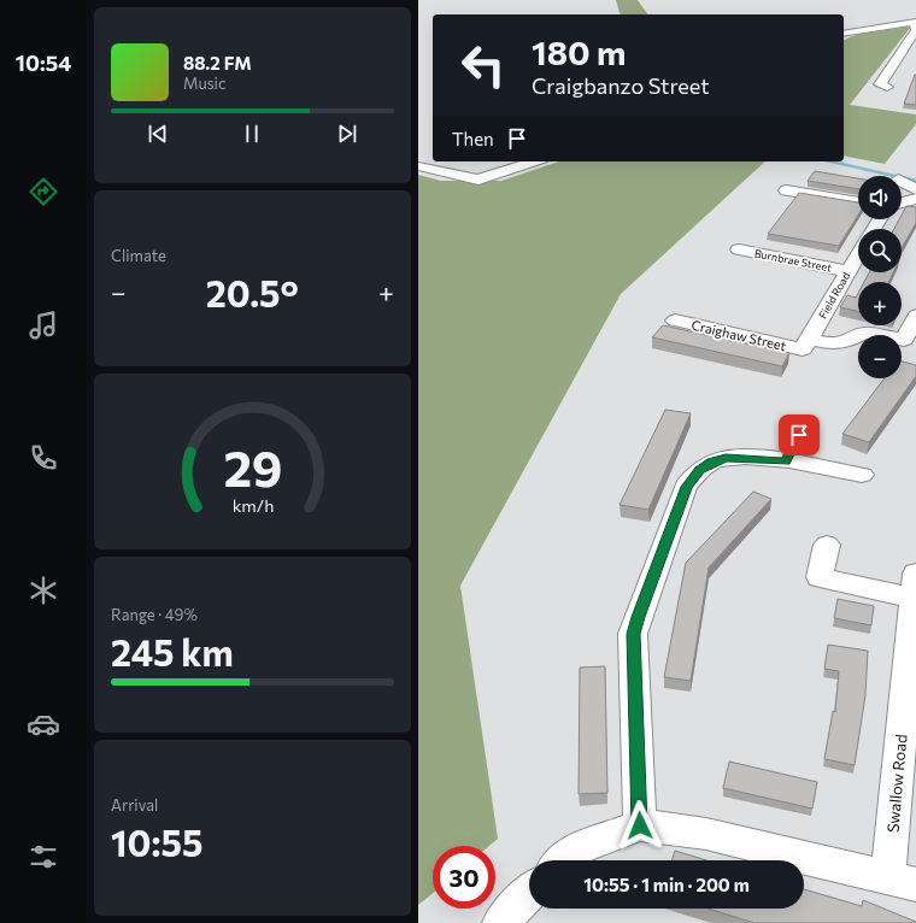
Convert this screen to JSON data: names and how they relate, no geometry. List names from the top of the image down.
{
  "streets": {
    "street": [
      "Burnbrae Street",
      "Field Road",
      "Craighaw Street",
      "Swallow Road"
    ]
  },
  "crossings": [
    ["Burnbrae Street", "Field Road"],
    ["Field Road", "Craighaw Street"]
  ],
  "page": {
    "tabs": "10:54",
    "turn": ["180 m", "Craigbanzo Street"],
    "song": ["88.2 FM", "Music"],
    "then": "Then",
    "map_buttons": ["+", "−"],
    "tile": [
      "Climate",
      ["Range · 49%", "245 km"],
      ["Arrival", "10:55"]
    ],
    "heat": ["−", "20.5°", "+"],
    "limit": "30",
    "trip": "10:55 · 1 min · 200 m",
    "gauge": ["29", "km/h"]
  }
}
